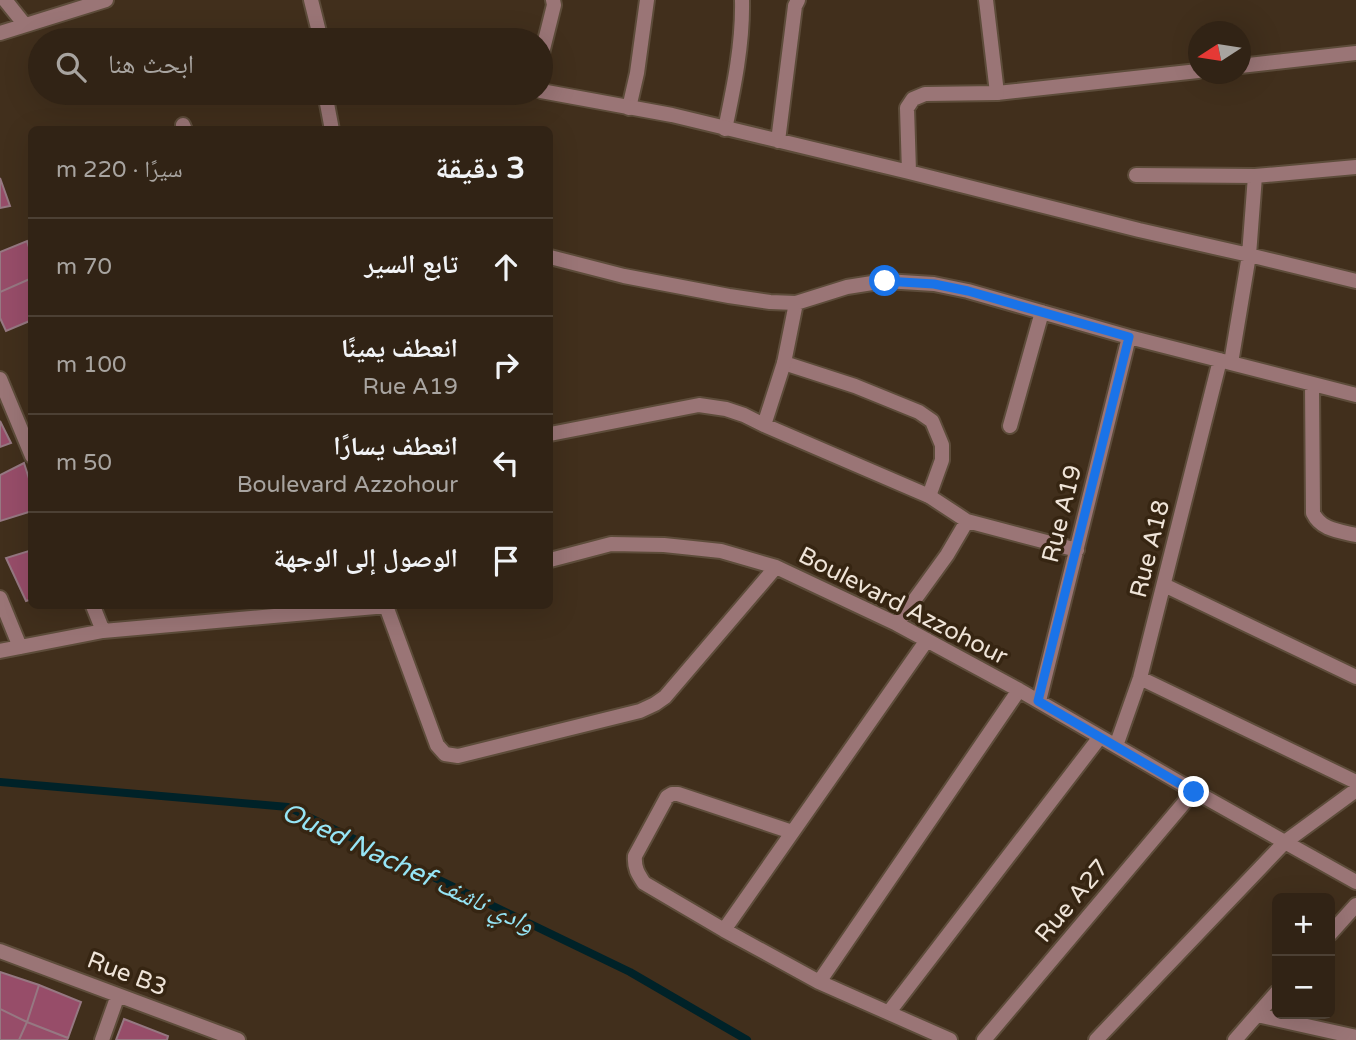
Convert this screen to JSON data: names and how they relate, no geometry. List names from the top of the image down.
{
  "streets": {
    "street": [
      "Rue A19",
      "Rue A18",
      "Boulevard Azzohour",
      "Rue A27",
      "Rue B3"
    ]
  },
  "crossings": [
    ["Rue A19", "Boulevard Azzohour"],
    ["Rue A18", "Boulevard Azzohour"],
    ["Boulevard Azzohour", "Rue A27"]
  ],
  "water": ["Oued Nachef وادي ناشف"],
  "north": "left",
  "page": {
    "search": "ابحث هنا",
    "heading": ["3 دقيقة", "سيرًا · 220 m"],
    "list": [
      ["تابع السير", "70 m"],
      ["انعطف يمينًا", "Rue A19", "100 m"],
      ["انعطف يسارًا", "Boulevard Azzohour", "50 m"],
      "الوصول إلى الوجهة"
    ],
    "map_buttons": ["+", "−"]
  }
}
